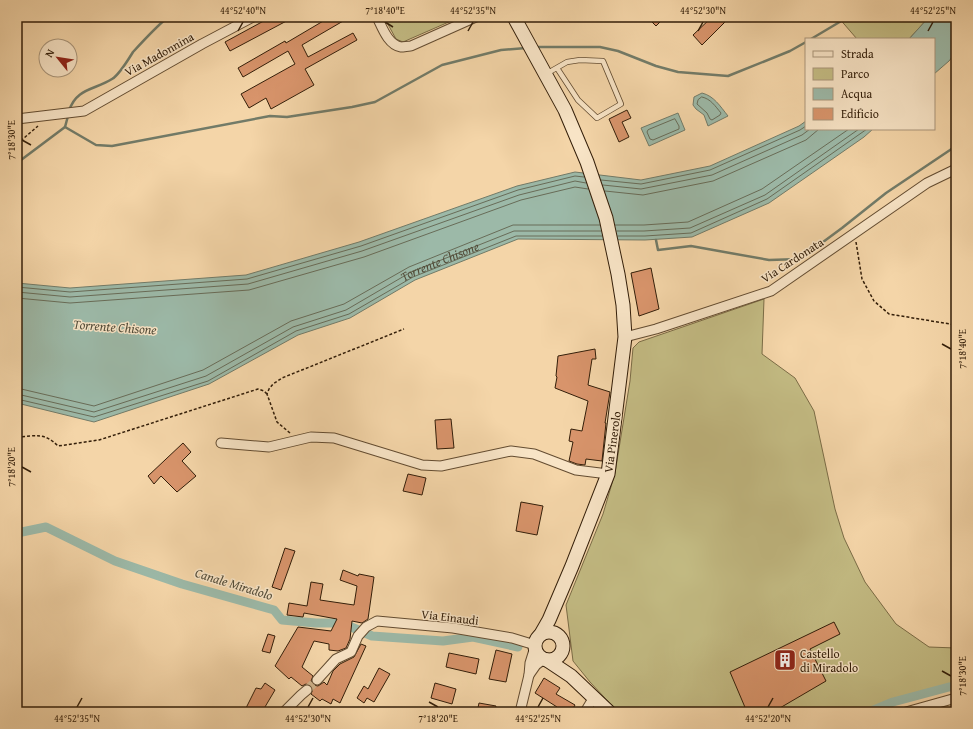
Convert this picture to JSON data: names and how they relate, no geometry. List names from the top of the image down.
{
  "streets": {
    "street": [
      "Via Madonnina",
      "Via Cardonata",
      "Via Pinerolo",
      "Via Einaudi"
    ]
  },
  "crossings": [
    ["Via Cardonata", "Via Pinerolo"],
    ["Via Pinerolo", "Via Einaudi"]
  ],
  "water": ["Torrente Chisone", "Canale Miradolo"],
  "places": {
    "building": ["Castello di Miradolo"]
  },
  "legend": [
    "Strada",
    "Parco",
    "Acqua",
    "Edificio"
  ],
  "north": "top left",
  "coordinates": [
    "44°52'40\"N",
    "7°18'40\"E",
    "44°52'35\"N",
    "44°52'30\"N",
    "44°52'25\"N",
    "7°18'30\"E",
    "7°18'20\"E",
    "44°52'20\"N"
  ]
}
